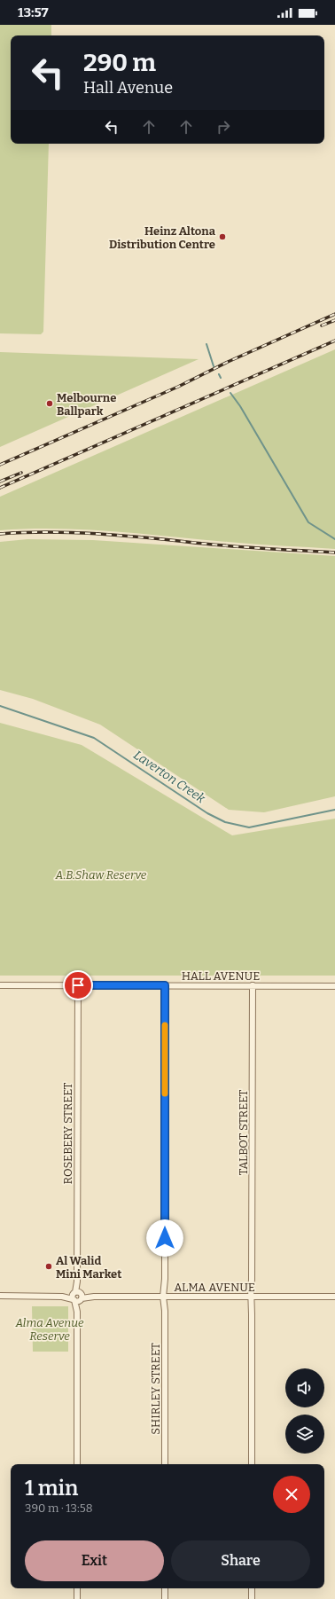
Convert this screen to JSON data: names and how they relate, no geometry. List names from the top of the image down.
{
  "streets": {
    "street": [
      "HALL AVENUE",
      "TALBOT STREET",
      "ROSEBERY STREET",
      "ALMA AVENUE",
      "SHIRLEY STREET"
    ]
  },
  "crossings": [
    ["HALL AVENUE", "TALBOT STREET"],
    ["HALL AVENUE", "ROSEBERY STREET"],
    ["HALL AVENUE", "SHIRLEY STREET"],
    ["TALBOT STREET", "ALMA AVENUE"],
    ["ROSEBERY STREET", "ALMA AVENUE"],
    ["ALMA AVENUE", "SHIRLEY STREET"]
  ],
  "water": ["Laverton Creek"],
  "parks": ["A.B.Shaw Reserve", "Alma Avenue Reserve"],
  "places": ["Heinz Altona Distribution Centre", "Melbourne Ballpark", "Al Walid Mini Market"],
  "page": {
    "status": "13:57",
    "turn": ["290 m", "Hall Avenue"],
    "heading": ["1 min", "390 m · 13:58"],
    "buttons": ["Exit", "Share"]
  }
}
